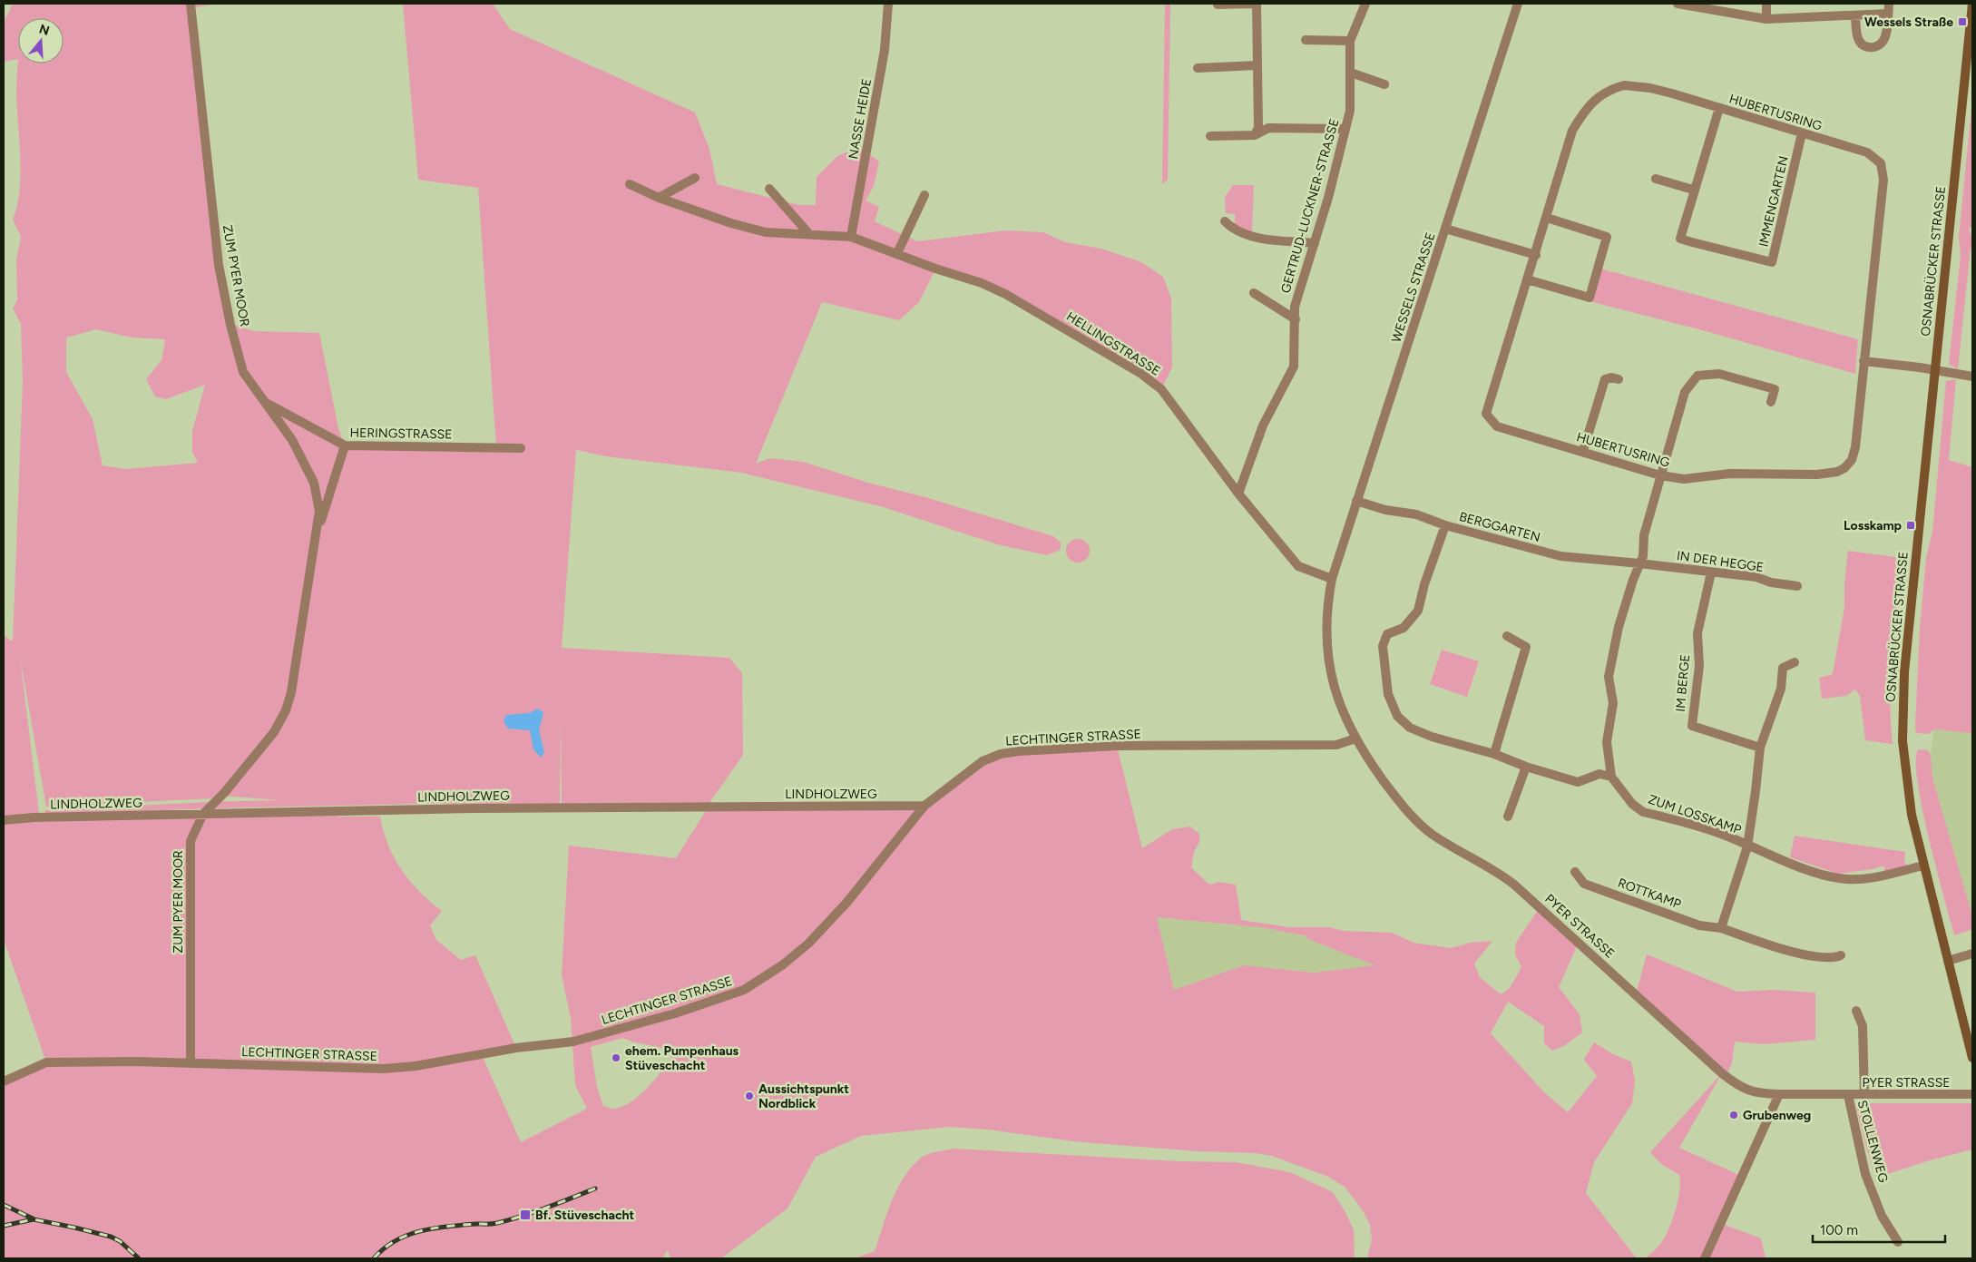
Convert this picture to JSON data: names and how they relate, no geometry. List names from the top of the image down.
{
  "streets": {
    "street": [
      "HUBERTUSRING",
      "NASSE HEIDE",
      "IMMENGARTEN",
      "GERTRUD-LUCKNER-STRASSE",
      "OSNABRÜCKER STRASSE",
      "ZUM PYER MOOR",
      "WESSELS STRASSE",
      "HELLINGSTRASSE",
      "HERINGSTRASSE",
      "BERGGARTEN",
      "IN DER HEGGE",
      "IM BERGE",
      "LECHTINGER STRASSE",
      "LINDHOLZWEG",
      "ZUM LOSSKAMP",
      "ROTTKAMP",
      "PYER STRASSE",
      "STOLLENWEG"
    ]
  },
  "crossings": [
    ["HUBERTUSRING", "IMMENGARTEN"],
    ["HUBERTUSRING", "ZUM LOSSKAMP"],
    ["NASSE HEIDE", "HELLINGSTRASSE"],
    ["GERTRUD-LUCKNER-STRASSE", "HELLINGSTRASSE"],
    ["OSNABRÜCKER STRASSE", "ZUM LOSSKAMP"],
    ["ZUM PYER MOOR", "HERINGSTRASSE"],
    ["ZUM PYER MOOR", "LECHTINGER STRASSE"],
    ["ZUM PYER MOOR", "LINDHOLZWEG"],
    ["WESSELS STRASSE", "HELLINGSTRASSE"],
    ["WESSELS STRASSE", "BERGGARTEN"],
    ["WESSELS STRASSE", "PYER STRASSE"],
    ["HELLINGSTRASSE", "PYER STRASSE"],
    ["BERGGARTEN", "IN DER HEGGE"],
    ["BERGGARTEN", "ZUM LOSSKAMP"],
    ["IN DER HEGGE", "IM BERGE"],
    ["IN DER HEGGE", "ZUM LOSSKAMP"],
    ["LECHTINGER STRASSE", "LINDHOLZWEG"],
    ["LECHTINGER STRASSE", "PYER STRASSE"],
    ["PYER STRASSE", "STOLLENWEG"]
  ],
  "places": {
    "transit": ["Wessels Straße", "Losskamp", "Bf. Stüveschacht"],
    "other": ["ehem. Pumpenhaus Stüveschacht", "Aussichtspunkt Nordblick", "Grubenweg"]
  },
  "scale_bar": "100 m",
  "north": "top"
}
